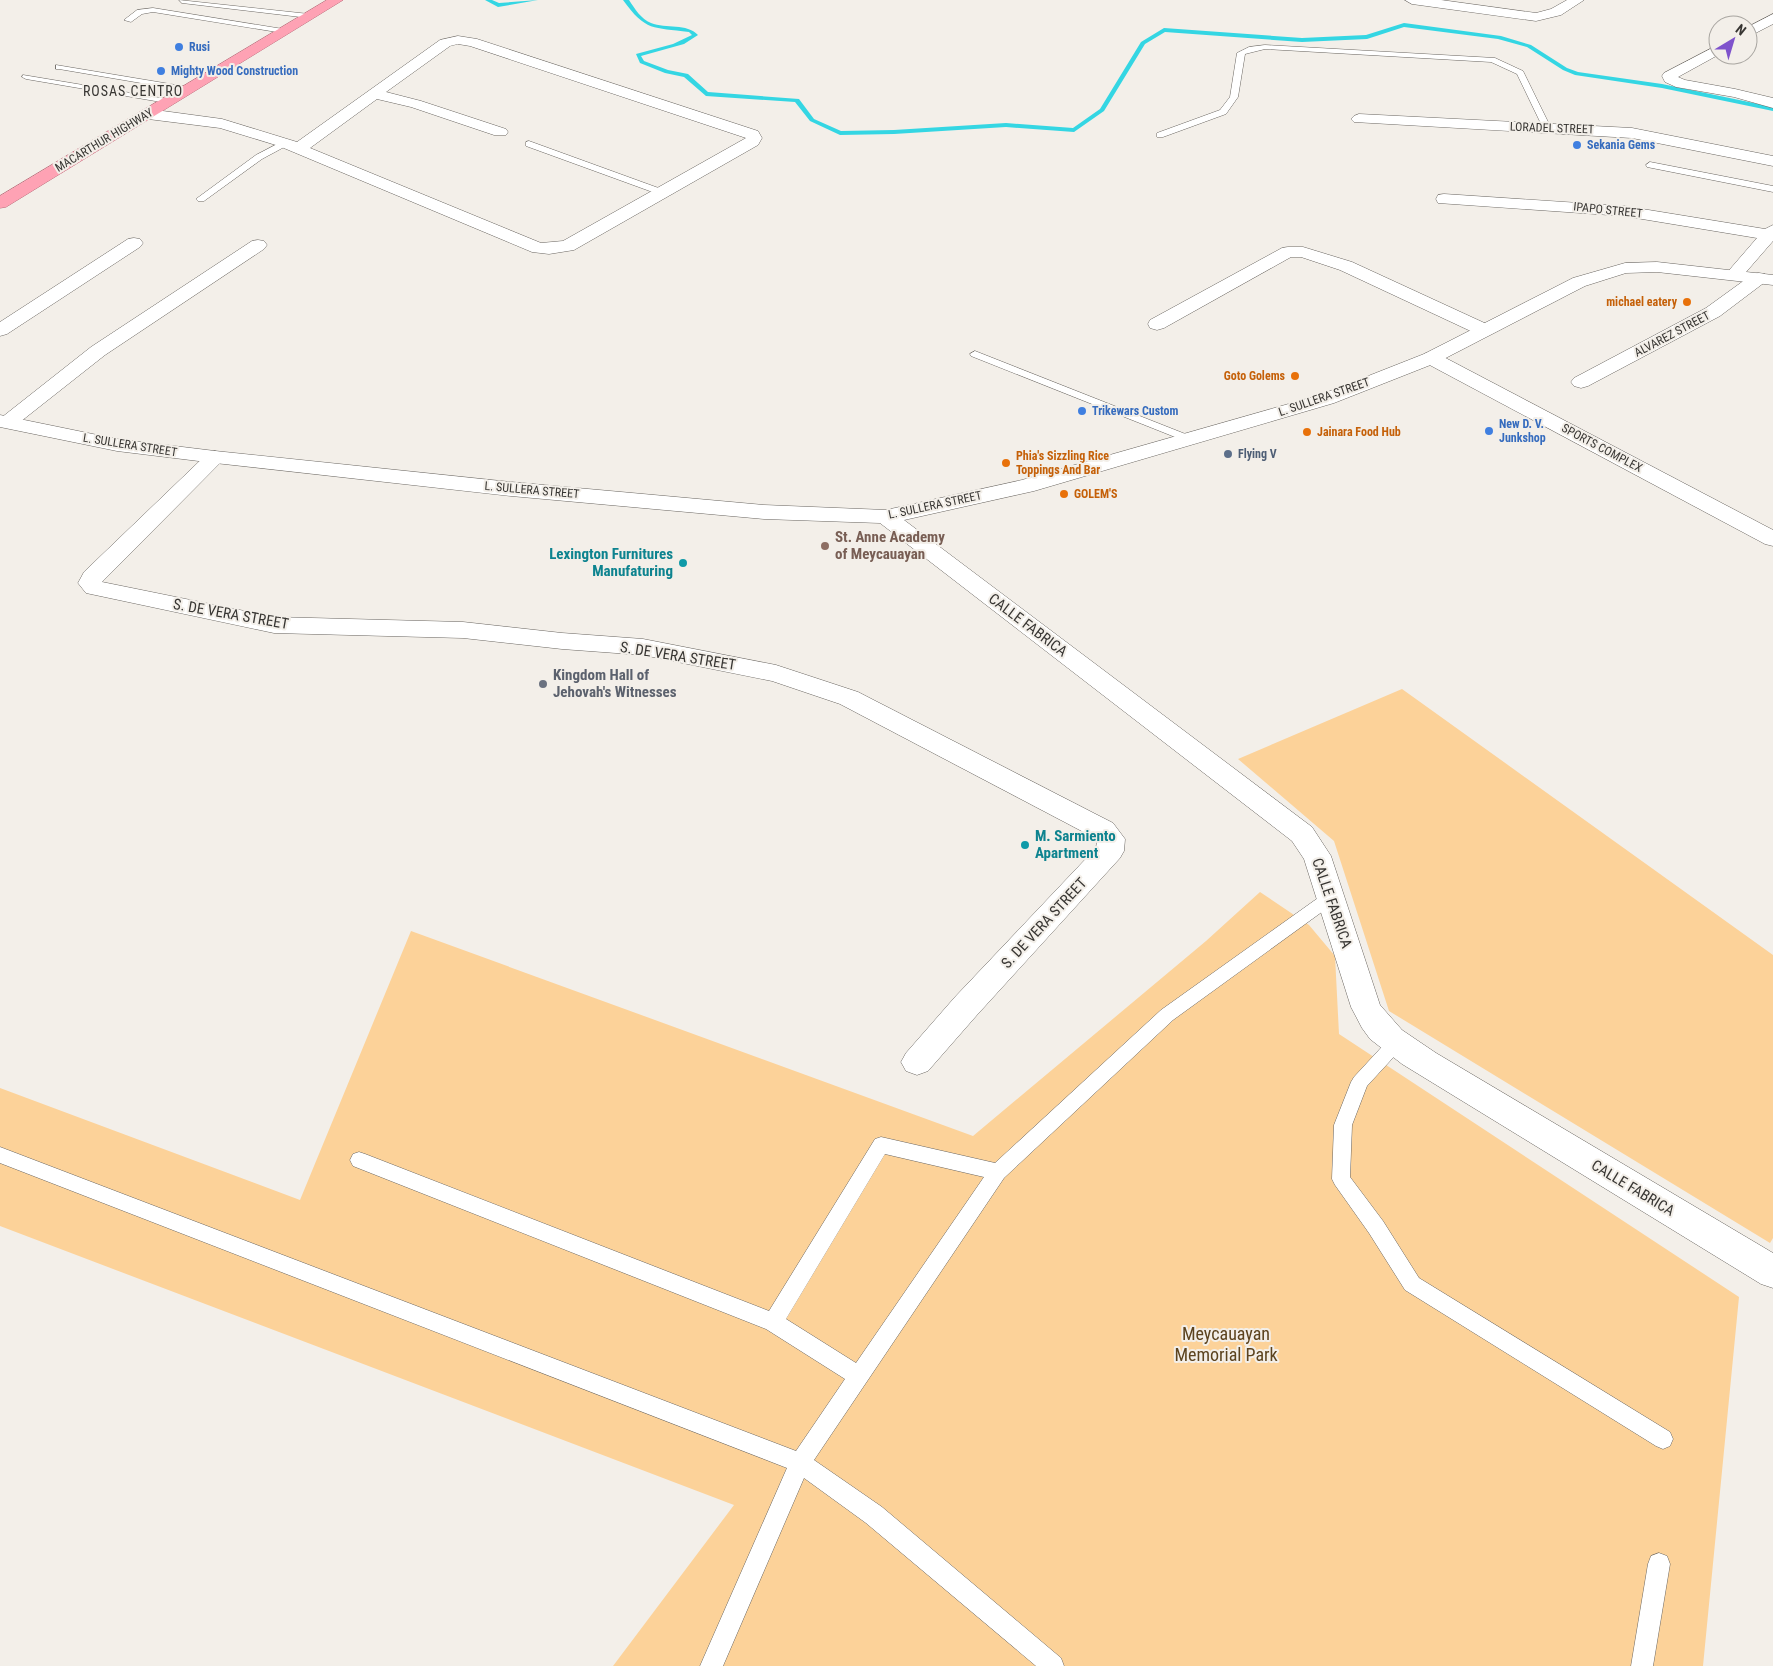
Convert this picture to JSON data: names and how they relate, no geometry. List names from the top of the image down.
{
  "streets": {
    "highway": ["MACARTHUR HIGHWAY"],
    "street": [
      "LORADEL STREET",
      "IPAPO STREET",
      "ALVAREZ STREET",
      "L. SULLERA STREET",
      "SPORTS COMPLEX",
      "S. DE VERA STREET",
      "CALLE FABRICA"
    ]
  },
  "crossings": [
    ["IPAPO STREET", "L. SULLERA STREET"],
    ["ALVAREZ STREET", "L. SULLERA STREET"],
    ["L. SULLERA STREET", "SPORTS COMPLEX"],
    ["L. SULLERA STREET", "S. DE VERA STREET"],
    ["L. SULLERA STREET", "CALLE FABRICA"]
  ],
  "districts": ["ROSAS CENTRO"],
  "parks": ["Meycauayan Memorial Park"],
  "places": [
    "Rusi",
    "Mighty Wood Construction",
    "Sekania Gems",
    "michael eatery",
    "Goto Golems",
    "Trikewars Custom",
    "New D. V. Junkshop",
    "Jainara Food Hub",
    "Flying V",
    "Phia's Sizzling Rice Toppings And Bar",
    "GOLEM'S",
    "St. Anne Academy of Meycauayan",
    "Lexington Furnitures Manufaturing",
    "Kingdom Hall of Jehovah's Witnesses",
    "M. Sarmiento Apartment"
  ],
  "north": "top right"
}
